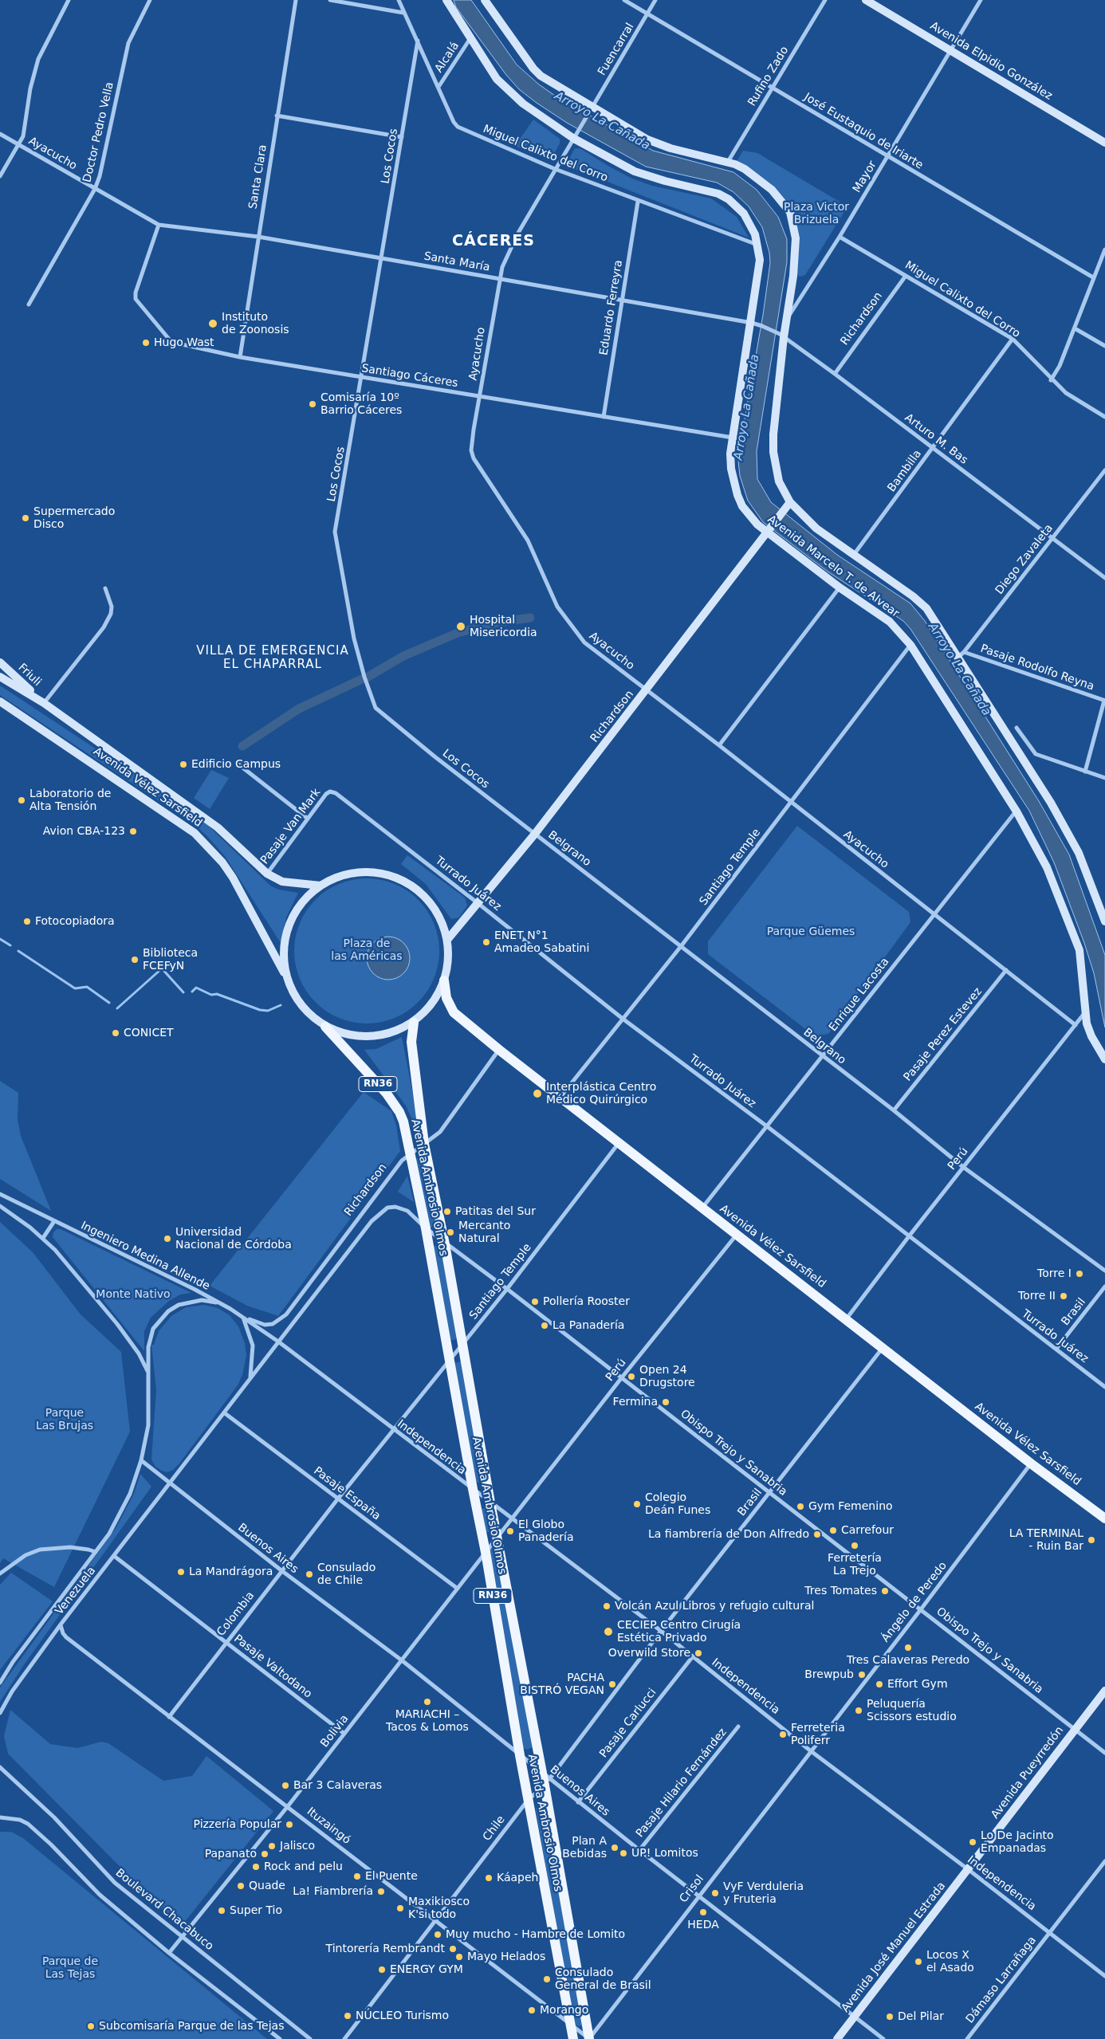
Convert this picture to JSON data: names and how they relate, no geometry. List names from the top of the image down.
{
  "streets": {
    "main road": [
      "Avenida Elpidio González",
      "Richardson",
      "Avenida Marcelo T. de Alvear",
      "Friuli",
      "Avenida Vélez Sarsfield",
      "RN36",
      "Avenida Ambrosio Olmos",
      "Avenida Pueyrredón",
      "Avenida José Manuel Estrada"
    ],
    "street": [
      "Fuencarral",
      "Alcalá",
      "Rufino Zado",
      "José Eustaquio de Iriarte",
      "Doctor Pedro Vella",
      "Ayacucho",
      "Miguel Calixto del Corro",
      "Los Cocos",
      "Santa Clara",
      "Mayor",
      "Santa María",
      "Eduardo Ferreyra",
      "Santiago Cáceres",
      "Arturo M. Bas",
      "Bambilla",
      "Diego Zavaleta",
      "Pasaje Rodolfo Reyna",
      "Pasaje Van Mark",
      "Belgrano",
      "Santiago Temple",
      "Turrado Juárez",
      "Enrique Lacosta",
      "Pasaje Perez Estevez",
      "Perú",
      "Ingeniero Medina Allende",
      "Brasil",
      "Independencia",
      "Obispo Trejo y Sanabria",
      "Pasaje España",
      "Buenos Aires",
      "Venezuela",
      "Ángelo de Peredo",
      "Colombia",
      "Pasaje Valtodano",
      "Pasaje Carlucci",
      "Bolivia",
      "Pasaje Hilario Fernández",
      "Ituzaingó",
      "Chile",
      "Crisol",
      "Boulevard Chacabuco",
      "Dámaso Larrañaga"
    ]
  },
  "crossings": [
    ["Fuencarral", "José Eustaquio de Iriarte"],
    ["Fuencarral", "Ayacucho"],
    ["Fuencarral", "Avenida Marcelo T. de Alvear"],
    ["Alcalá", "Miguel Calixto del Corro"],
    ["Alcalá", "Avenida Marcelo T. de Alvear"],
    ["Avenida Elpidio González", "Mayor"],
    ["Rufino Zado", "José Eustaquio de Iriarte"],
    ["Rufino Zado", "Avenida Marcelo T. de Alvear"],
    ["José Eustaquio de Iriarte", "Mayor"],
    ["Doctor Pedro Vella", "Ayacucho"],
    ["Ayacucho", "Miguel Calixto del Corro"],
    ["Ayacucho", "Santa María"],
    ["Ayacucho", "Richardson"],
    ["Ayacucho", "Santiago Cáceres"],
    ["Ayacucho", "Avenida Marcelo T. de Alvear"],
    ["Ayacucho", "Santiago Temple"],
    ["Ayacucho", "Enrique Lacosta"],
    ["Ayacucho", "Pasaje Perez Estevez"],
    ["Ayacucho", "Perú"],
    ["Miguel Calixto del Corro", "Los Cocos"],
    ["Miguel Calixto del Corro", "Mayor"],
    ["Miguel Calixto del Corro", "Eduardo Ferreyra"],
    ["Miguel Calixto del Corro", "Richardson"],
    ["Miguel Calixto del Corro", "Bambilla"],
    ["Miguel Calixto del Corro", "Avenida Marcelo T. de Alvear"],
    ["Los Cocos", "Santa María"],
    ["Los Cocos", "Richardson"],
    ["Los Cocos", "Santiago Cáceres"],
    ["Los Cocos", "Belgrano"],
    ["Santa Clara", "Santa María"],
    ["Santa Clara", "Santiago Cáceres"],
    ["Mayor", "Avenida Marcelo T. de Alvear"],
    ["Santa María", "Eduardo Ferreyra"],
    ["Santa María", "Santiago Cáceres"],
    ["Santa María", "Arturo M. Bas"],
    ["Santa María", "Avenida Marcelo T. de Alvear"],
    ["Eduardo Ferreyra", "Santiago Cáceres"],
    ["Richardson", "Arturo M. Bas"],
    ["Richardson", "Avenida Marcelo T. de Alvear"],
    ["Richardson", "Avenida Vélez Sarsfield"],
    ["Richardson", "Belgrano"],
    ["Richardson", "Turrado Juárez"],
    ["Richardson", "RN36"],
    ["Richardson", "Avenida Ambrosio Olmos"],
    ["Richardson", "Ingeniero Medina Allende"],
    ["Richardson", "Venezuela"],
    ["Santiago Cáceres", "Avenida Marcelo T. de Alvear"],
    ["Arturo M. Bas", "Bambilla"],
    ["Arturo M. Bas", "Diego Zavaleta"],
    ["Arturo M. Bas", "Avenida Marcelo T. de Alvear"],
    ["Bambilla", "Avenida Marcelo T. de Alvear"],
    ["Diego Zavaleta", "Avenida Marcelo T. de Alvear"],
    ["Diego Zavaleta", "Pasaje Rodolfo Reyna"],
    ["Avenida Marcelo T. de Alvear", "Santiago Temple"],
    ["Avenida Marcelo T. de Alvear", "Enrique Lacosta"],
    ["Avenida Marcelo T. de Alvear", "Perú"],
    ["Friuli", "Avenida Vélez Sarsfield"],
    ["Avenida Vélez Sarsfield", "Pasaje Van Mark"],
    ["Avenida Vélez Sarsfield", "Santiago Temple"],
    ["Avenida Vélez Sarsfield", "Enrique Lacosta"],
    ["Avenida Vélez Sarsfield", "RN36"],
    ["Avenida Vélez Sarsfield", "Perú"],
    ["Avenida Vélez Sarsfield", "Brasil"],
    ["Avenida Vélez Sarsfield", "Ángelo de Peredo"],
    ["Pasaje Van Mark", "Turrado Juárez"],
    ["Belgrano", "Santiago Temple"],
    ["Belgrano", "Enrique Lacosta"],
    ["Belgrano", "Pasaje Perez Estevez"],
    ["Belgrano", "Perú"],
    ["Santiago Temple", "Turrado Juárez"],
    ["Santiago Temple", "Avenida Ambrosio Olmos"],
    ["Santiago Temple", "Independencia"],
    ["Santiago Temple", "Obispo Trejo y Sanabria"],
    ["Santiago Temple", "Colombia"],
    ["Turrado Juárez", "Enrique Lacosta"],
    ["Turrado Juárez", "Perú"],
    ["Turrado Juárez", "Brasil"],
    ["RN36", "Avenida Ambrosio Olmos"],
    ["Perú", "Independencia"],
    ["Perú", "Obispo Trejo y Sanabria"],
    ["Perú", "Bolivia"],
    ["Avenida Ambrosio Olmos", "Independencia"],
    ["Avenida Ambrosio Olmos", "Obispo Trejo y Sanabria"],
    ["Avenida Ambrosio Olmos", "Buenos Aires"],
    ["Avenida Ambrosio Olmos", "Bolivia"],
    ["Avenida Ambrosio Olmos", "Ituzaingó"],
    ["Avenida Ambrosio Olmos", "Chile"],
    ["Avenida Ambrosio Olmos", "Crisol"],
    ["Ingeniero Medina Allende", "Independencia"],
    ["Ingeniero Medina Allende", "Venezuela"],
    ["Brasil", "Independencia"],
    ["Brasil", "Obispo Trejo y Sanabria"],
    ["Brasil", "Chile"],
    ["Independencia", "Venezuela"],
    ["Independencia", "Ángelo de Peredo"],
    ["Independencia", "Colombia"],
    ["Independencia", "Pasaje Carlucci"],
    ["Independencia", "Bolivia"],
    ["Independencia", "Avenida Pueyrredón"],
    ["Independencia", "Chile"],
    ["Independencia", "Crisol"],
    ["Independencia", "Avenida José Manuel Estrada"],
    ["Independencia", "Dámaso Larrañaga"],
    ["Obispo Trejo y Sanabria", "Ángelo de Peredo"],
    ["Obispo Trejo y Sanabria", "Avenida Pueyrredón"],
    ["Pasaje España", "Venezuela"],
    ["Pasaje España", "Colombia"],
    ["Pasaje España", "Bolivia"],
    ["Buenos Aires", "Venezuela"],
    ["Buenos Aires", "Colombia"],
    ["Buenos Aires", "Pasaje Carlucci"],
    ["Buenos Aires", "Bolivia"],
    ["Buenos Aires", "Pasaje Hilario Fernández"],
    ["Buenos Aires", "Chile"],
    ["Buenos Aires", "Crisol"],
    ["Buenos Aires", "Avenida José Manuel Estrada"],
    ["Venezuela", "Pasaje Valtodano"],
    ["Venezuela", "Ituzaingó"],
    ["Ángelo de Peredo", "Crisol"],
    ["Colombia", "Pasaje Valtodano"],
    ["Colombia", "Ituzaingó"],
    ["Pasaje Valtodano", "Bolivia"],
    ["Bolivia", "Ituzaingó"],
    ["Bolivia", "Boulevard Chacabuco"],
    ["Avenida Pueyrredón", "Avenida José Manuel Estrada"],
    ["Ituzaingó", "Chile"],
    ["Ituzaingó", "Crisol"]
  ],
  "districts": ["CÁCERES", "VILLA DE EMERGENCIA EL CHAPARRAL"],
  "water": ["Arroyo La Cañada"],
  "parks": [
    "Plaza Victor Brizuela",
    "Parque Güemes",
    "Plaza de las Américas",
    "Monte Nativo",
    "Parque Las Brujas",
    "Parque de Las Tejas"
  ],
  "places": [
    "Instituto de Zoonosis",
    "Hugo Wast",
    "Comisaría 10º Barrio Cáceres",
    "Supermercado Disco",
    "Hospital Misericordia",
    "Edificio Campus",
    "Laboratorio de Alta Tensión",
    "Avion CBA-123",
    "Fotocopiadora",
    "ENET N°1 Amadeo Sabatini",
    "Biblioteca FCEFyN",
    "CONICET",
    "Interplástica Centro Médico Quirúrgico",
    "Patitas del Sur",
    "Mercanto Natural",
    "Universidad Nacional de Córdoba",
    "Torre I",
    "Torre II",
    "Pollería Rooster",
    "La Panadería",
    "Open 24 Drugstore",
    "Fermina",
    "Colegio Deán Funes",
    "Gym Femenino",
    "Carrefour",
    "El Globo Panadería",
    "La fiambrería de Don Alfredo",
    "LA TERMINAL - Ruin Bar",
    "Ferretería La Trejo",
    "La Mandrágora",
    "Consulado de Chile",
    "Tres Tomates",
    "Volcán Azul Libros y refugio cultural",
    "CECIEP Centro Cirugía Estética Privado",
    "Tres Calaveras Peredo",
    "Overwild Store",
    "Brewpub",
    "PACHA BISTRÓ VEGAN",
    "Effort Gym",
    "MARIACHI – Tacos & Lomos",
    "Peluquería Scissors estudio",
    "Ferreteria Poliferr",
    "Bar 3 Calaveras",
    "Pizzería Popular",
    "Lo De Jacinto Empanadas",
    "Jalisco",
    "Plan A Bebidas",
    "UP! Lomitos",
    "Papanato",
    "Rock and pelu",
    "El Puente",
    "Káapeh",
    "Quade",
    "La! Fiambrería",
    "VyF Verduleria y Fruteria",
    "Maxikiosco K'si todo",
    "Super Tio",
    "HEDA",
    "Muy mucho - Hambre de Lomito",
    "Tintorería Rembrandt",
    "Mayo Helados",
    "Locos X el Asado",
    "ENERGY GYM",
    "Consulado General de Brasil",
    "Morango",
    "NÚCLEO Turismo",
    "Del Pilar",
    "Subcomisaría Parque de las Tejas"
  ]
}
